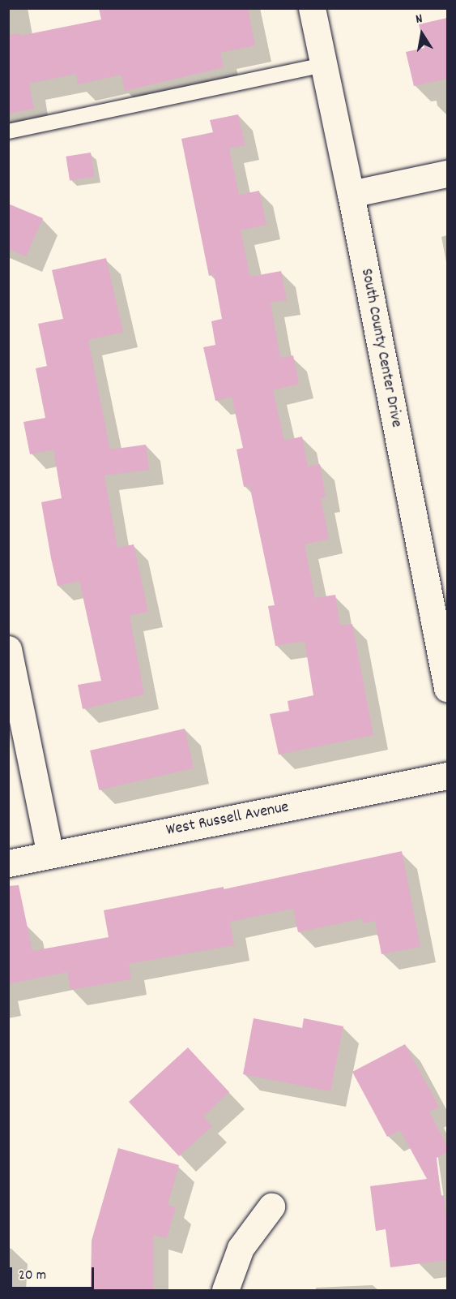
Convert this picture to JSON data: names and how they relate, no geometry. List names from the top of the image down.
{
  "streets": {
    "street": ["South County Center Drive", "West Russell Avenue"]
  },
  "scale_bar": "20 m",
  "north": "top"
}
